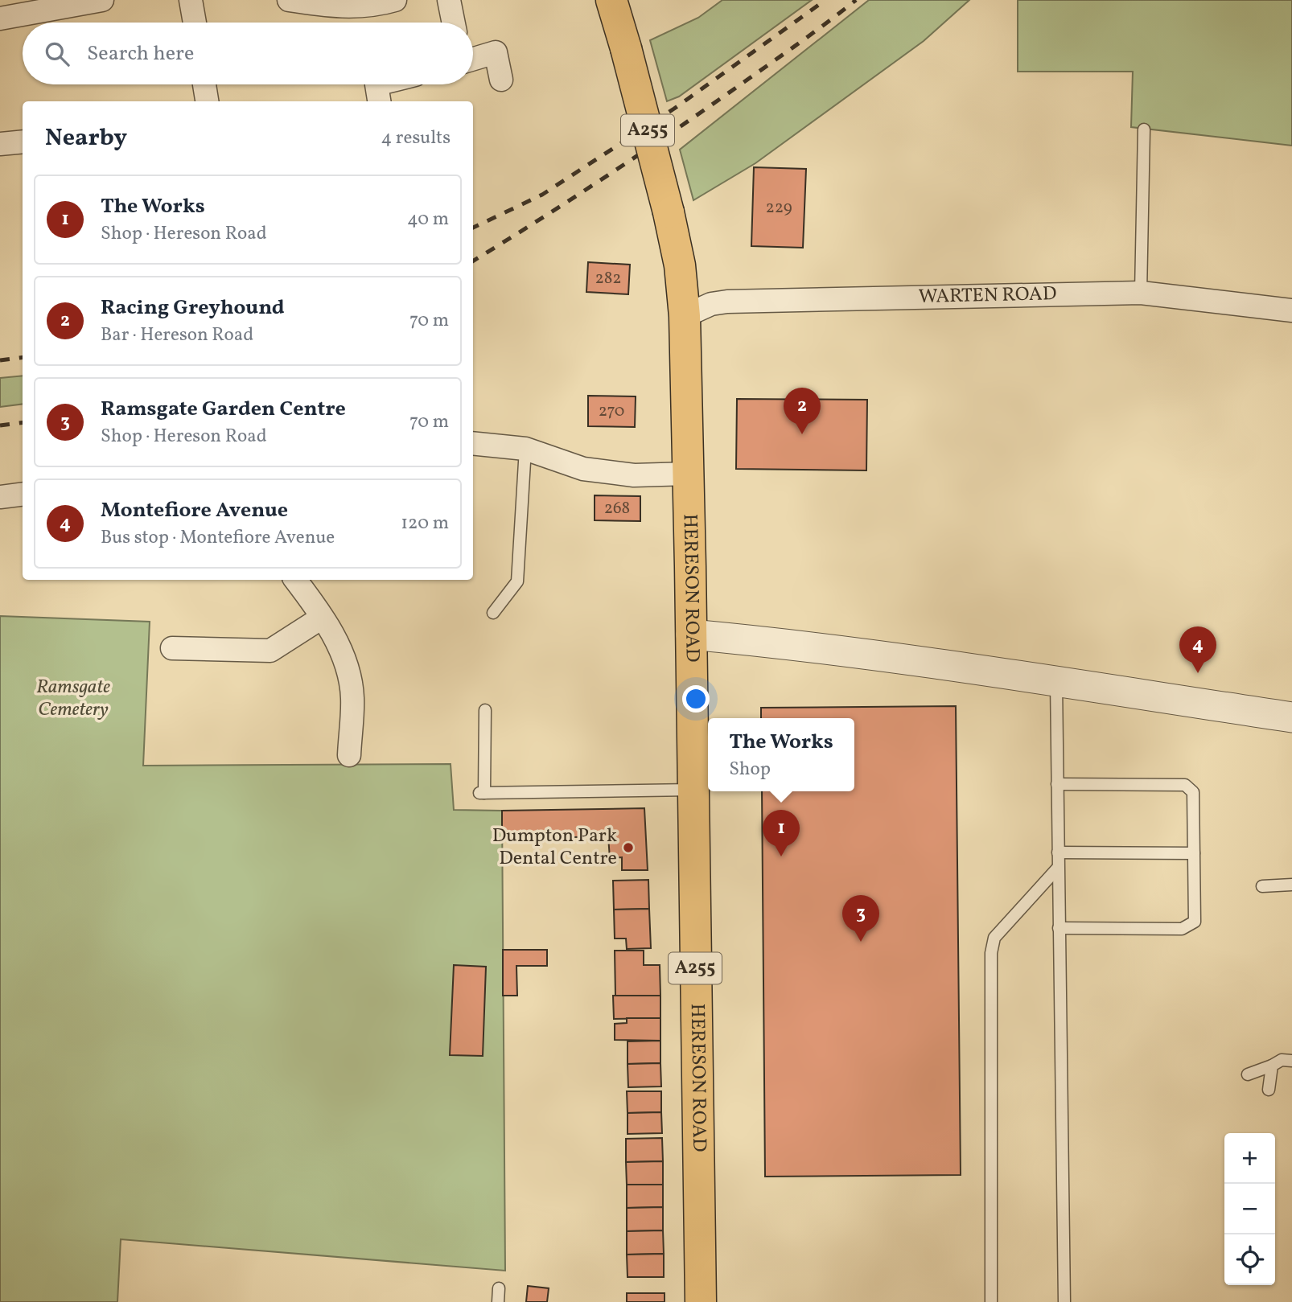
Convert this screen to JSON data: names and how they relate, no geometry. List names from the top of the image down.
{
  "streets": {
    "main road": ["A255", "HERESON ROAD"],
    "street": ["WARTEN ROAD"]
  },
  "crossings": [
    ["WARTEN ROAD", "HERESON ROAD"]
  ],
  "parks": ["Ramsgate Cemetery"],
  "places": ["Dumpton Park Dental Centre"],
  "house_numbers": [
    "229",
    "282",
    "270",
    "268"
  ],
  "page": {
    "search": "Search here",
    "heading": ["Nearby", "4 results"],
    "list": [
      {
        "mark": "1",
        "name": "The Works",
        "note": "Shop · Hereson Road",
        "value": "40 m"
      },
      {
        "mark": "2",
        "name": "Racing Greyhound",
        "note": "Bar · Hereson Road",
        "value": "70 m"
      },
      {
        "mark": "3",
        "name": "Ramsgate Garden Centre",
        "note": "Shop · Hereson Road",
        "value": "70 m"
      },
      {
        "mark": "4",
        "name": "Montefiore Avenue",
        "note": "Bus stop · Montefiore Avenue",
        "value": "120 m"
      }
    ],
    "pins": [
      "2",
      "4",
      "1",
      "3"
    ],
    "popup": ["The Works", "Shop"],
    "map_buttons": ["+", "−"]
  }
}
